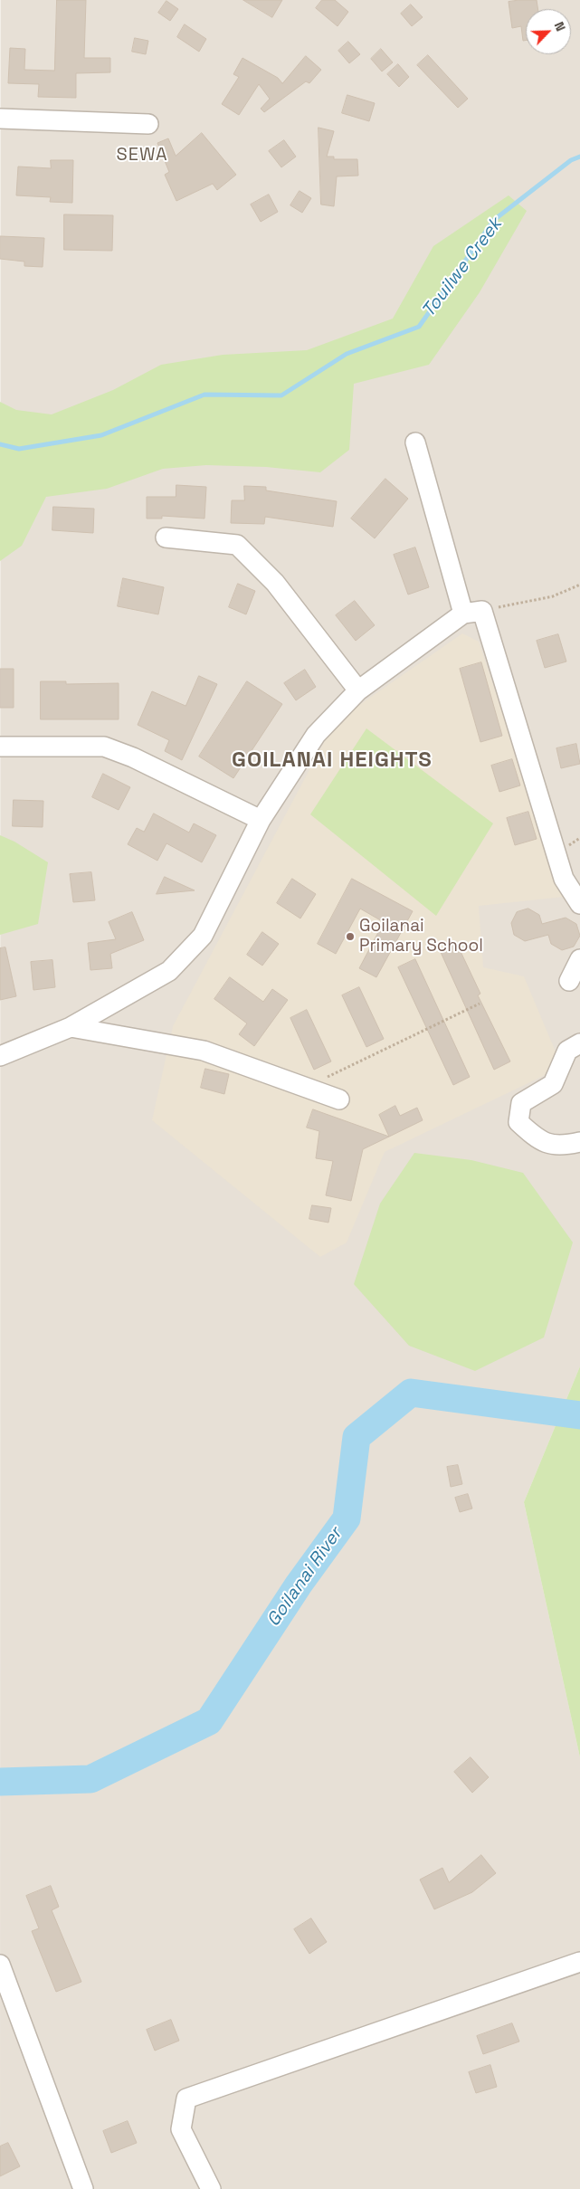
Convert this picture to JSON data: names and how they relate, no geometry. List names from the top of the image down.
{
  "districts": ["SEWA", "GOILANAI HEIGHTS"],
  "water": ["Touilwe Creek", "Goilanai River"],
  "places": ["Goilanai Primary School"],
  "north": "top right"
}
